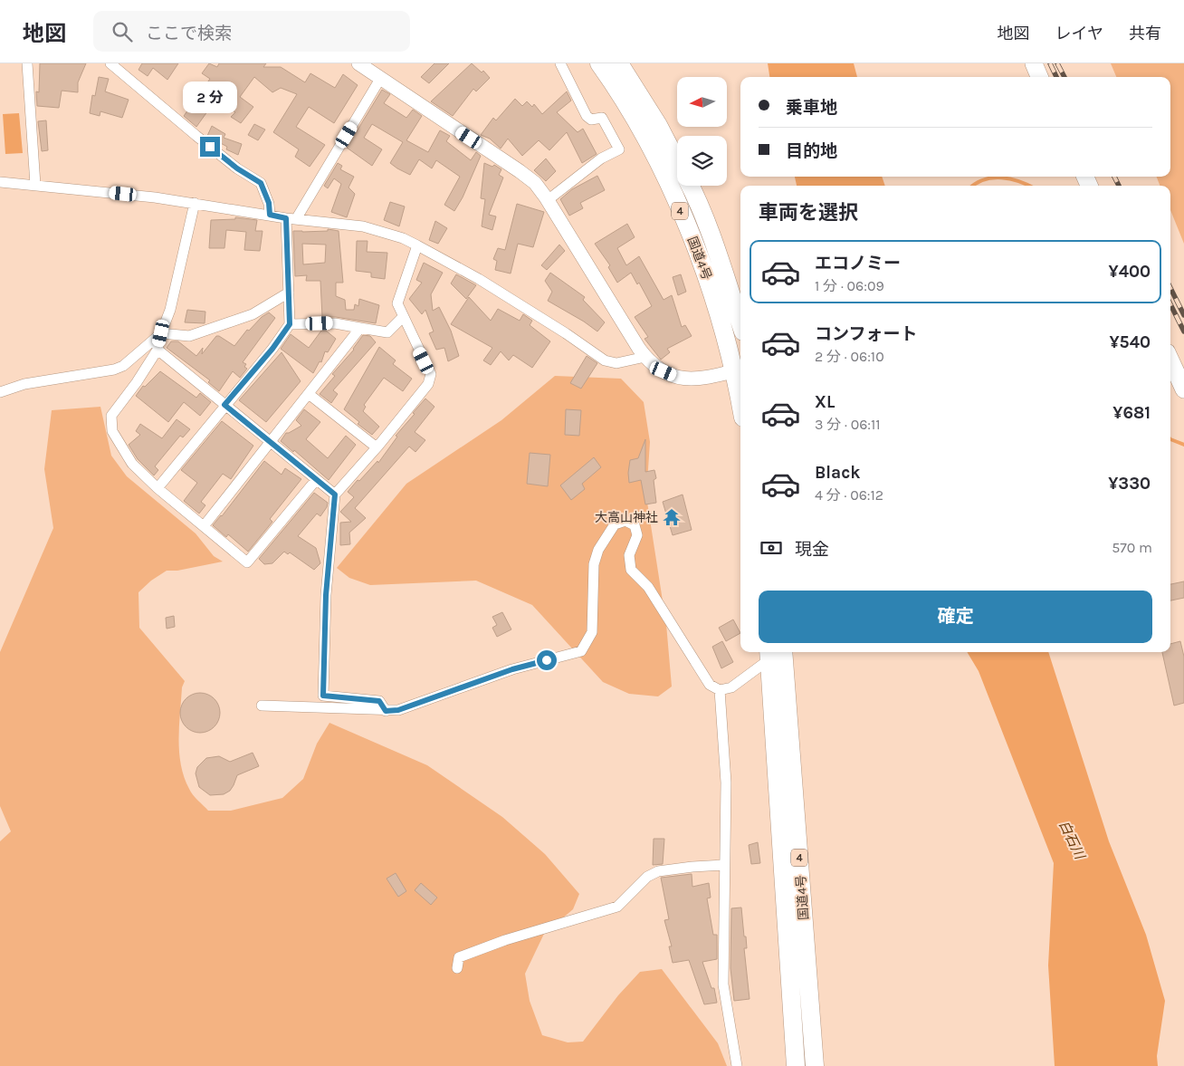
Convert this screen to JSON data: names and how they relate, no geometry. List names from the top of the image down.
{
  "streets": {
    "highway": ["4", "国道4号"]
  },
  "water": ["白石川"],
  "places": {
    "temple": ["大高山神社"]
  },
  "north": "left",
  "page": {
    "header": "地図",
    "search": "ここで検索",
    "nav": ["地図", "レイヤ", "共有"],
    "banner": ["乗車地", "目的地"],
    "bubble": "2 分",
    "heading": "車両を選択",
    "list": [
      {
        "name": "エコノミー",
        "note": "1 分 · 06:09",
        "value": "¥400"
      },
      {
        "name": "コンフォート",
        "note": "2 分 · 06:10",
        "value": "¥540"
      },
      {
        "name": "XL",
        "note": "3 分 · 06:11",
        "value": "¥681"
      },
      {
        "name": "Black",
        "note": "4 分 · 06:12",
        "value": "¥330"
      }
    ],
    "pay": ["現金", "570 m"],
    "buttons": "確定"
  }
}
